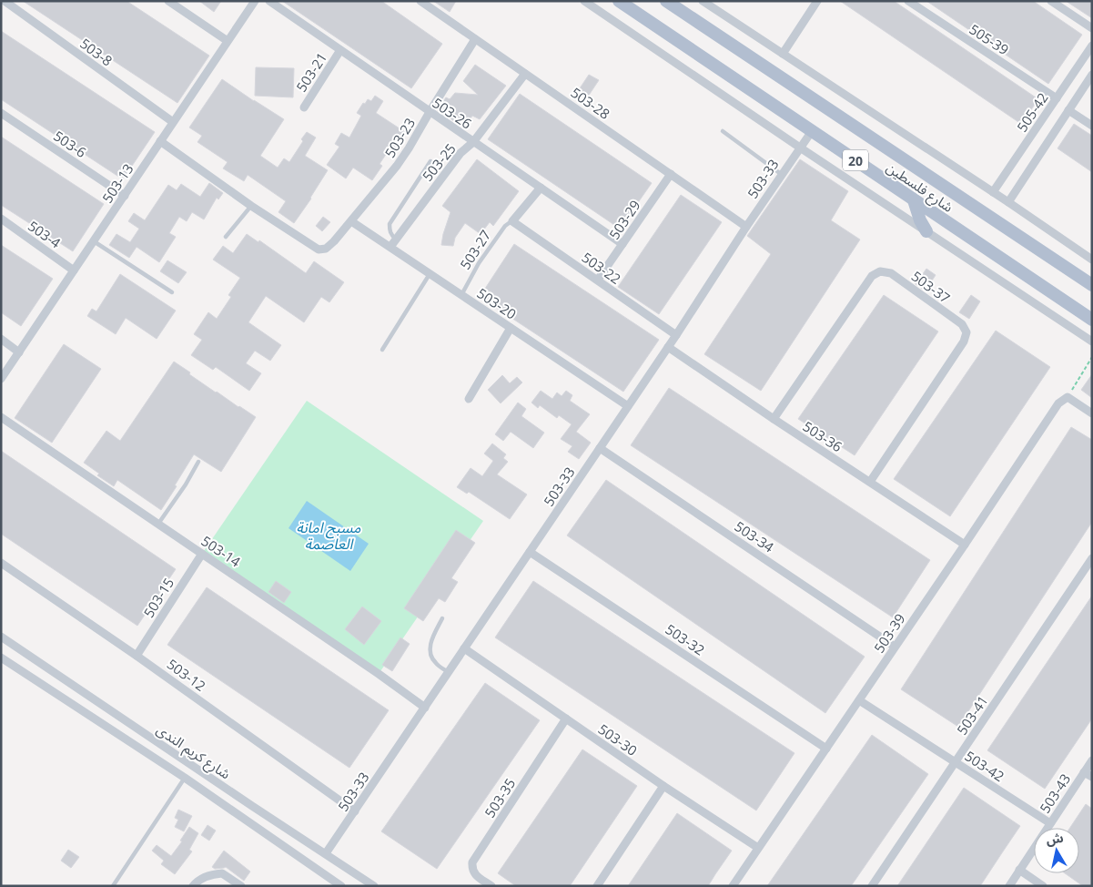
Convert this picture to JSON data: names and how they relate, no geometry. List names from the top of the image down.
{
  "streets": {
    "main road": ["20", "شارع فلسطين"],
    "street": [
      "505-39",
      "503-8",
      "503-21",
      "503-28",
      "505-42",
      "503-26",
      "503-23",
      "503-6",
      "503-25",
      "503-33",
      "503-13",
      "503-29",
      "503-4",
      "503-22",
      "503-37",
      "503-20",
      "503-36",
      "503-34",
      "503-14",
      "503-15",
      "503-39",
      "503-32",
      "503-12",
      "503-41",
      "503-30",
      "شارع كريم الندى",
      "503-42",
      "503-43",
      "503-35"
    ],
    "lane": ["503-27"]
  },
  "crossings": [
    ["505-39", "505-42"],
    ["503-8", "503-13"],
    ["503-21", "503-26"],
    ["503-28", "503-23"],
    ["503-28", "503-25"],
    ["503-28", "503-33"],
    ["503-28", "503-29"],
    ["503-26", "503-23"],
    ["503-26", "503-25"],
    ["503-26", "503-29"],
    ["503-23", "503-20"],
    ["503-6", "503-13"],
    ["503-25", "503-20"],
    ["503-33", "شارع فلسطين"],
    ["503-33", "503-22"],
    ["503-33", "503-20"],
    ["503-33", "503-36"],
    ["503-33", "503-34"],
    ["503-33", "503-14"],
    ["503-33", "503-32"],
    ["503-33", "503-12"],
    ["503-33", "503-30"],
    ["503-33", "شارع كريم الندى"],
    ["503-13", "503-4"],
    ["503-29", "503-22"],
    ["503-27", "503-22"],
    ["503-27", "503-20"],
    ["503-37", "503-36"],
    ["503-36", "503-39"],
    ["503-34", "503-39"],
    ["503-14", "503-15"],
    ["503-15", "503-12"],
    ["503-39", "503-32"],
    ["503-39", "503-30"],
    ["503-39", "503-42"],
    ["503-41", "503-42"],
    ["503-30", "503-35"],
    ["503-42", "503-43"]
  ],
  "water": ["مسبح امانة العاصمة"],
  "north": "top"
}
